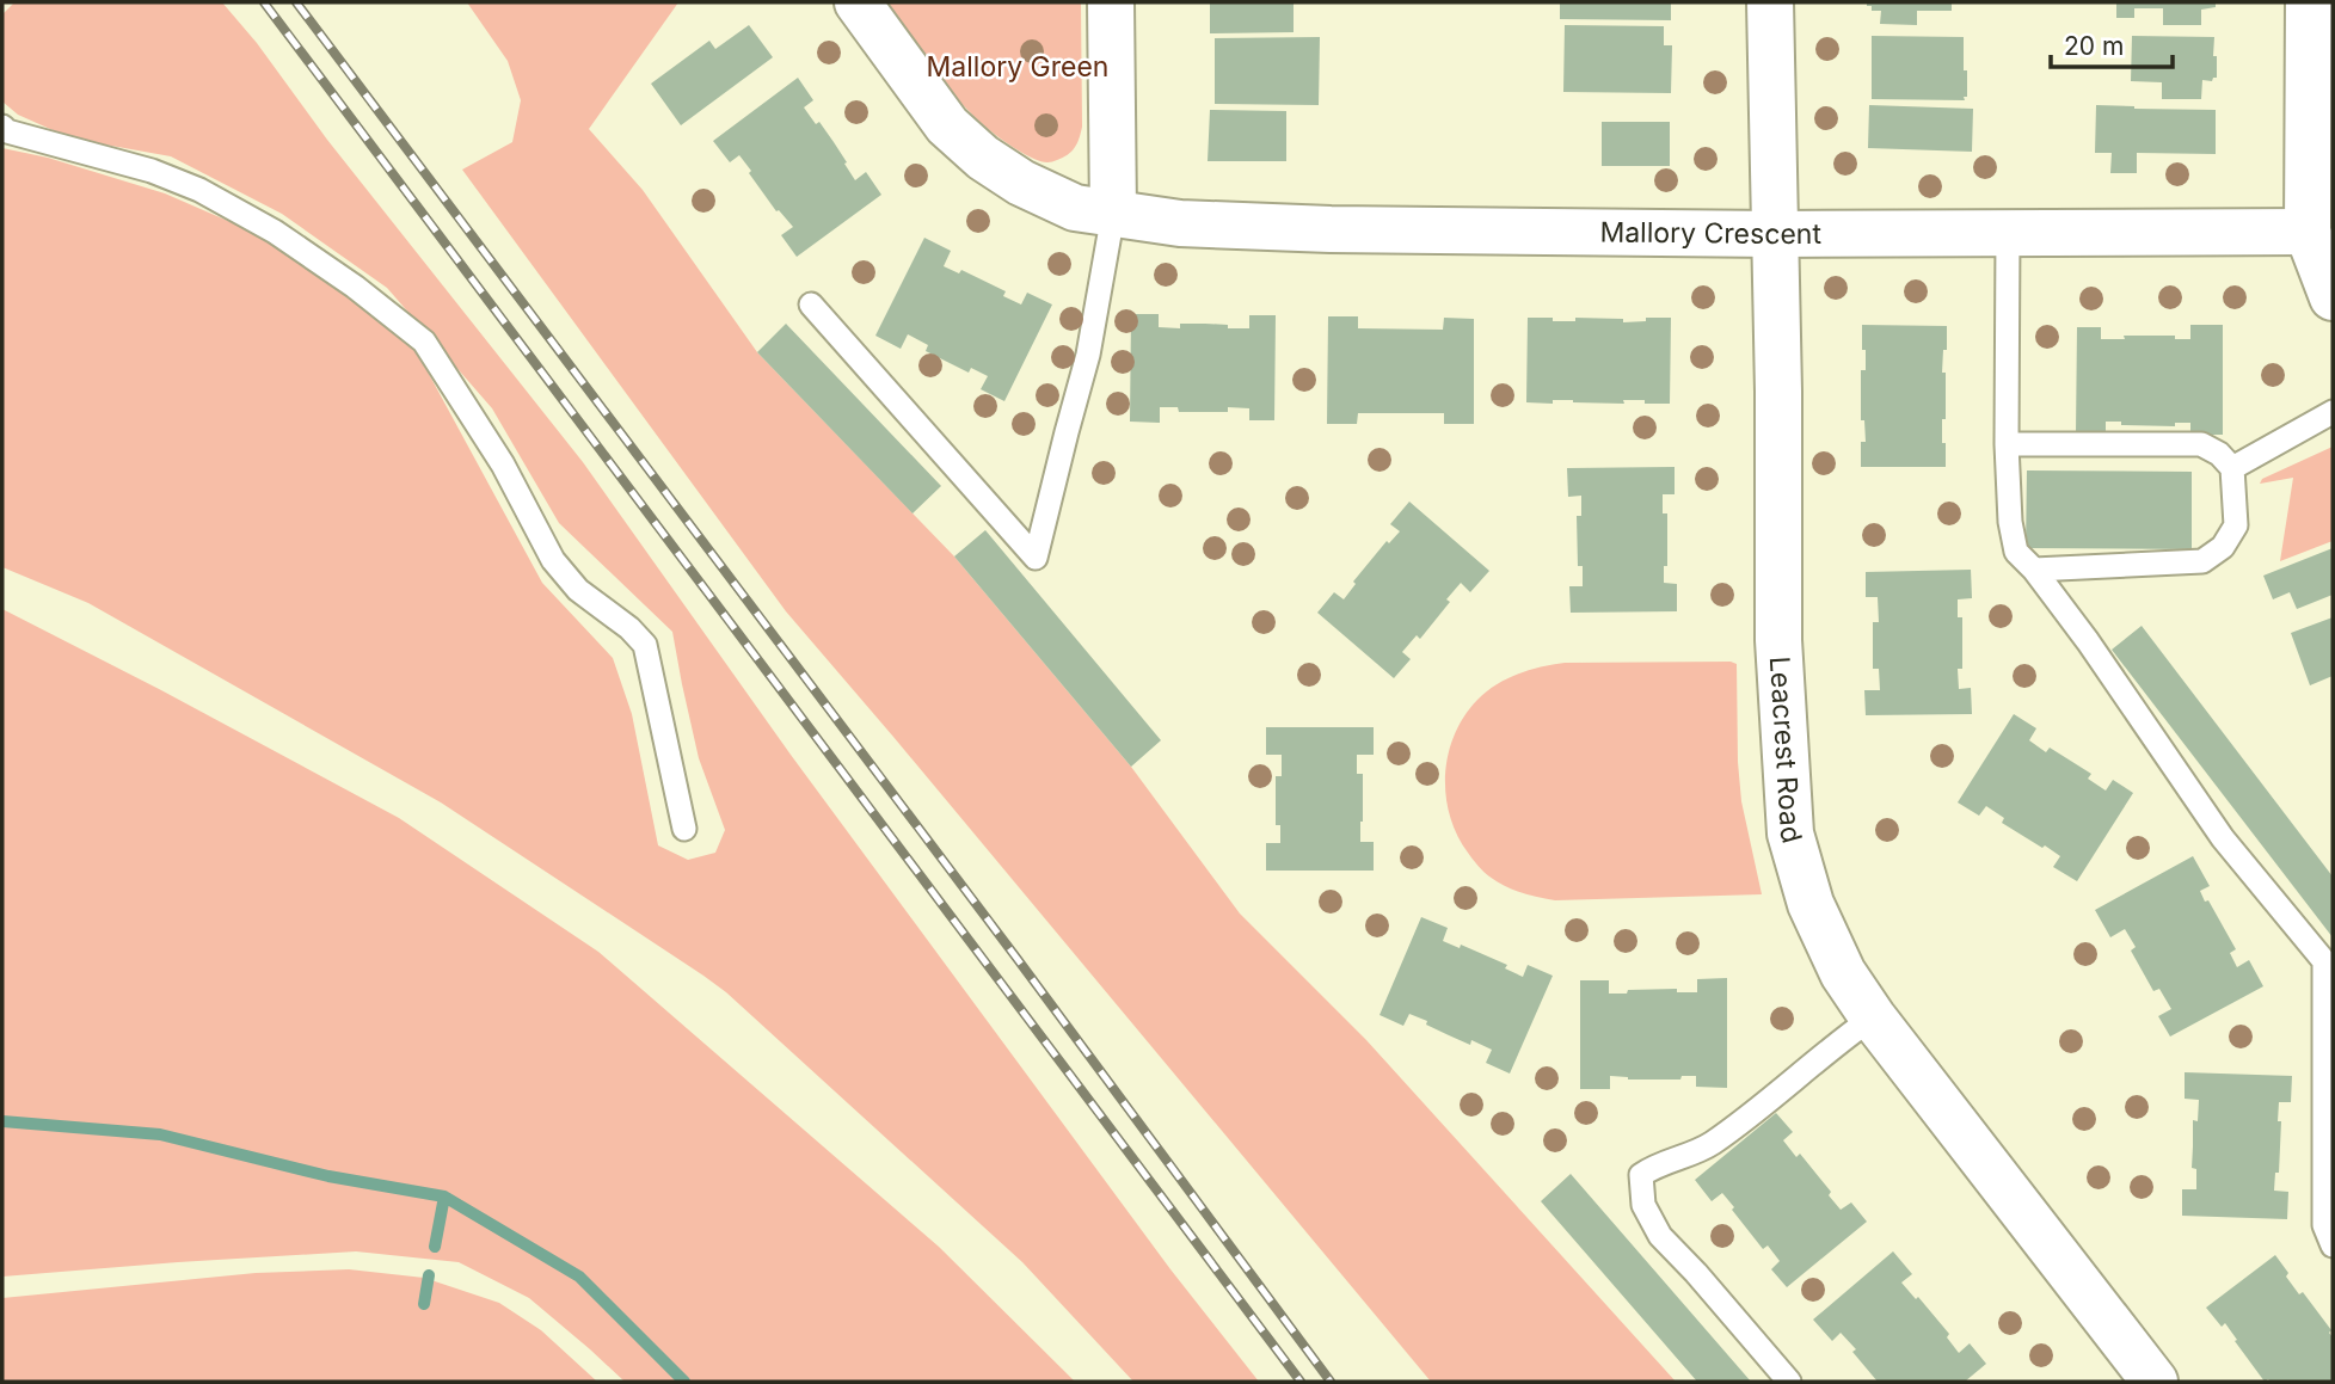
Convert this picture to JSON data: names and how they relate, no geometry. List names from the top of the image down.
{
  "streets": {
    "street": ["Mallory Crescent", "Leacrest Road"]
  },
  "crossings": [
    ["Mallory Crescent", "Leacrest Road"]
  ],
  "parks": ["Mallory Green"],
  "scale_bar": "20 m"
}
